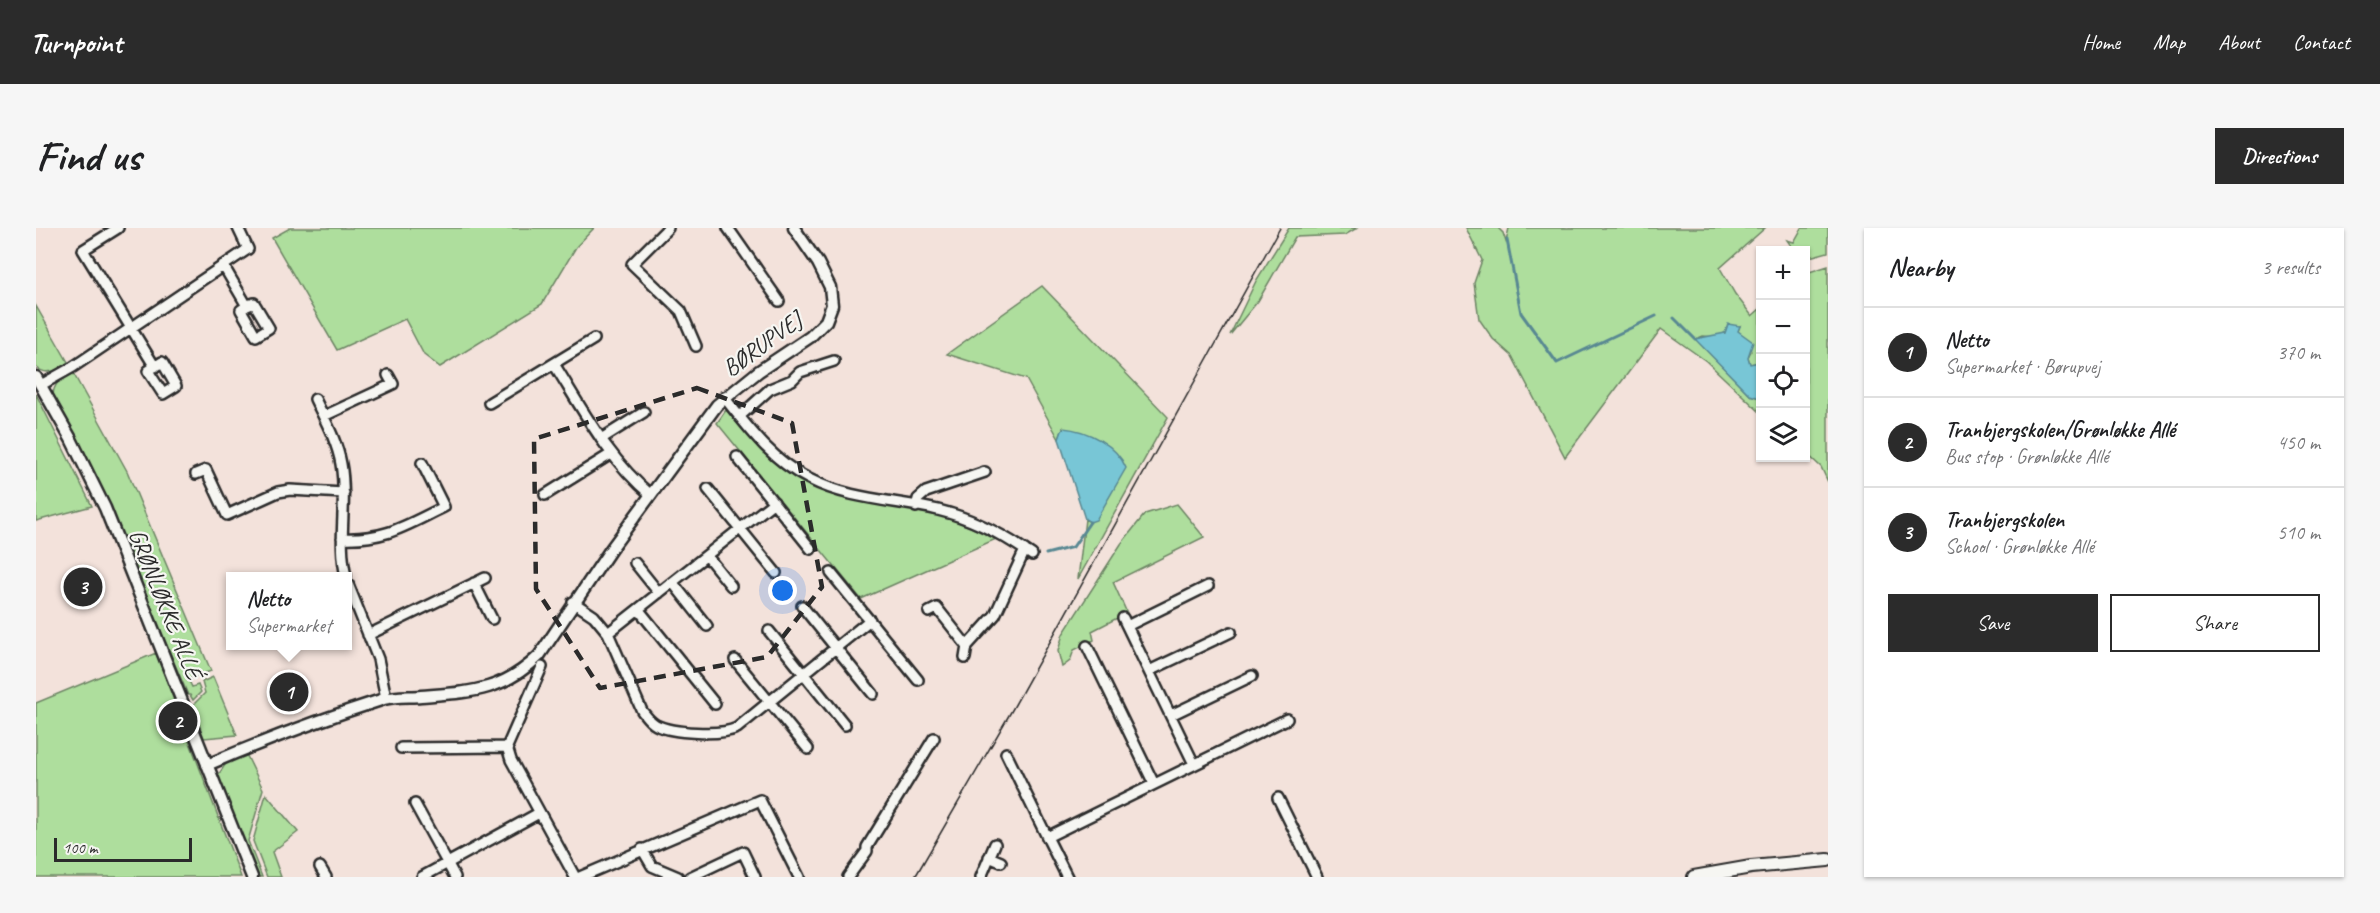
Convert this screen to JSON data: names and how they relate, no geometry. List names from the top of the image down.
{
  "streets": {
    "street": ["BØRUPVEJ", "GRØNLØKKE ALLÉ"]
  },
  "crossings": [
    ["BØRUPVEJ", "GRØNLØKKE ALLÉ"]
  ],
  "scale_bar": "100 m",
  "page": {
    "header": "Turnpoint",
    "nav": [
      "Home",
      "Map",
      "About",
      "Contact"
    ],
    "buttons": [
      "Directions",
      ["Save", "Share"]
    ],
    "title": "Find us",
    "heading": ["Nearby", "3 results"],
    "map_buttons": ["+", "−"],
    "list": [
      {
        "mark": "1",
        "name": "Netto",
        "note": "Supermarket · Børupvej",
        "value": "370 m"
      },
      {
        "mark": "2",
        "name": "Tranbjergskolen/Grønløkke Allé",
        "note": "Bus stop · Grønløkke Allé",
        "value": "450 m"
      },
      {
        "mark": "3",
        "name": "Tranbjergskolen",
        "note": "School · Grønløkke Allé",
        "value": "510 m"
      }
    ],
    "pins": ["3", "1", "2"],
    "popup": ["Netto", "Supermarket"],
    "scale": "100 m"
  }
}
